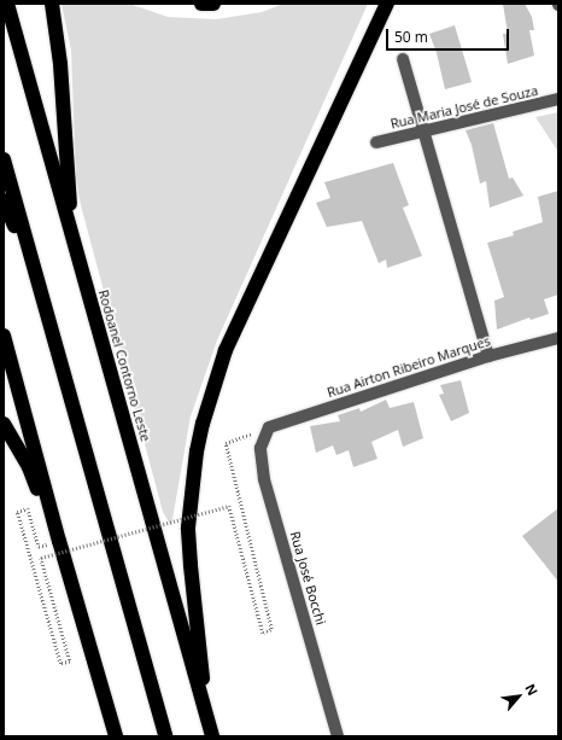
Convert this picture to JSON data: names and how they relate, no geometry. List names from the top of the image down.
{
  "streets": {
    "highway": ["Rodoanel Contorno Leste"],
    "street": ["Rua Maria José de Souza", "Rua Airton Ribeiro Marques", "Rua José Bocchi"]
  },
  "crossings": [
    ["Rua Airton Ribeiro Marques", "Rua José Bocchi"]
  ],
  "scale_bar": "50 m",
  "north": "top right"
}
